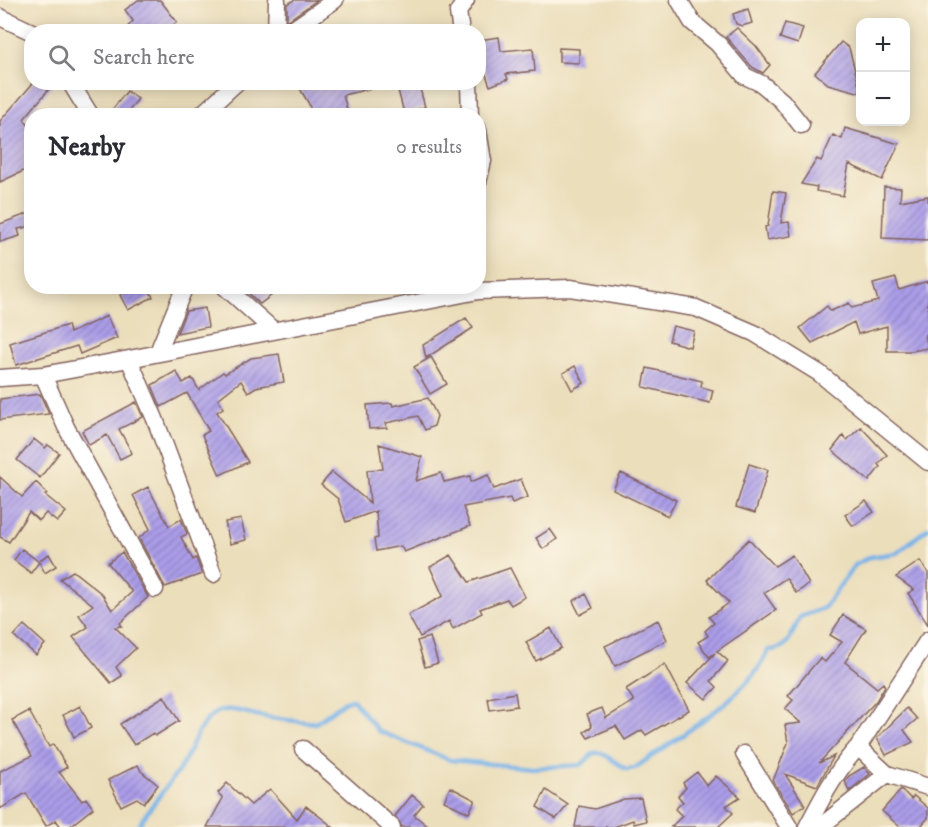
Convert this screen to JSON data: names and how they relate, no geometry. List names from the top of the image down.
{
  "page": {
    "map_buttons": ["+", "−"],
    "search": "Search here",
    "heading": ["Nearby", "0 results"]
  }
}
